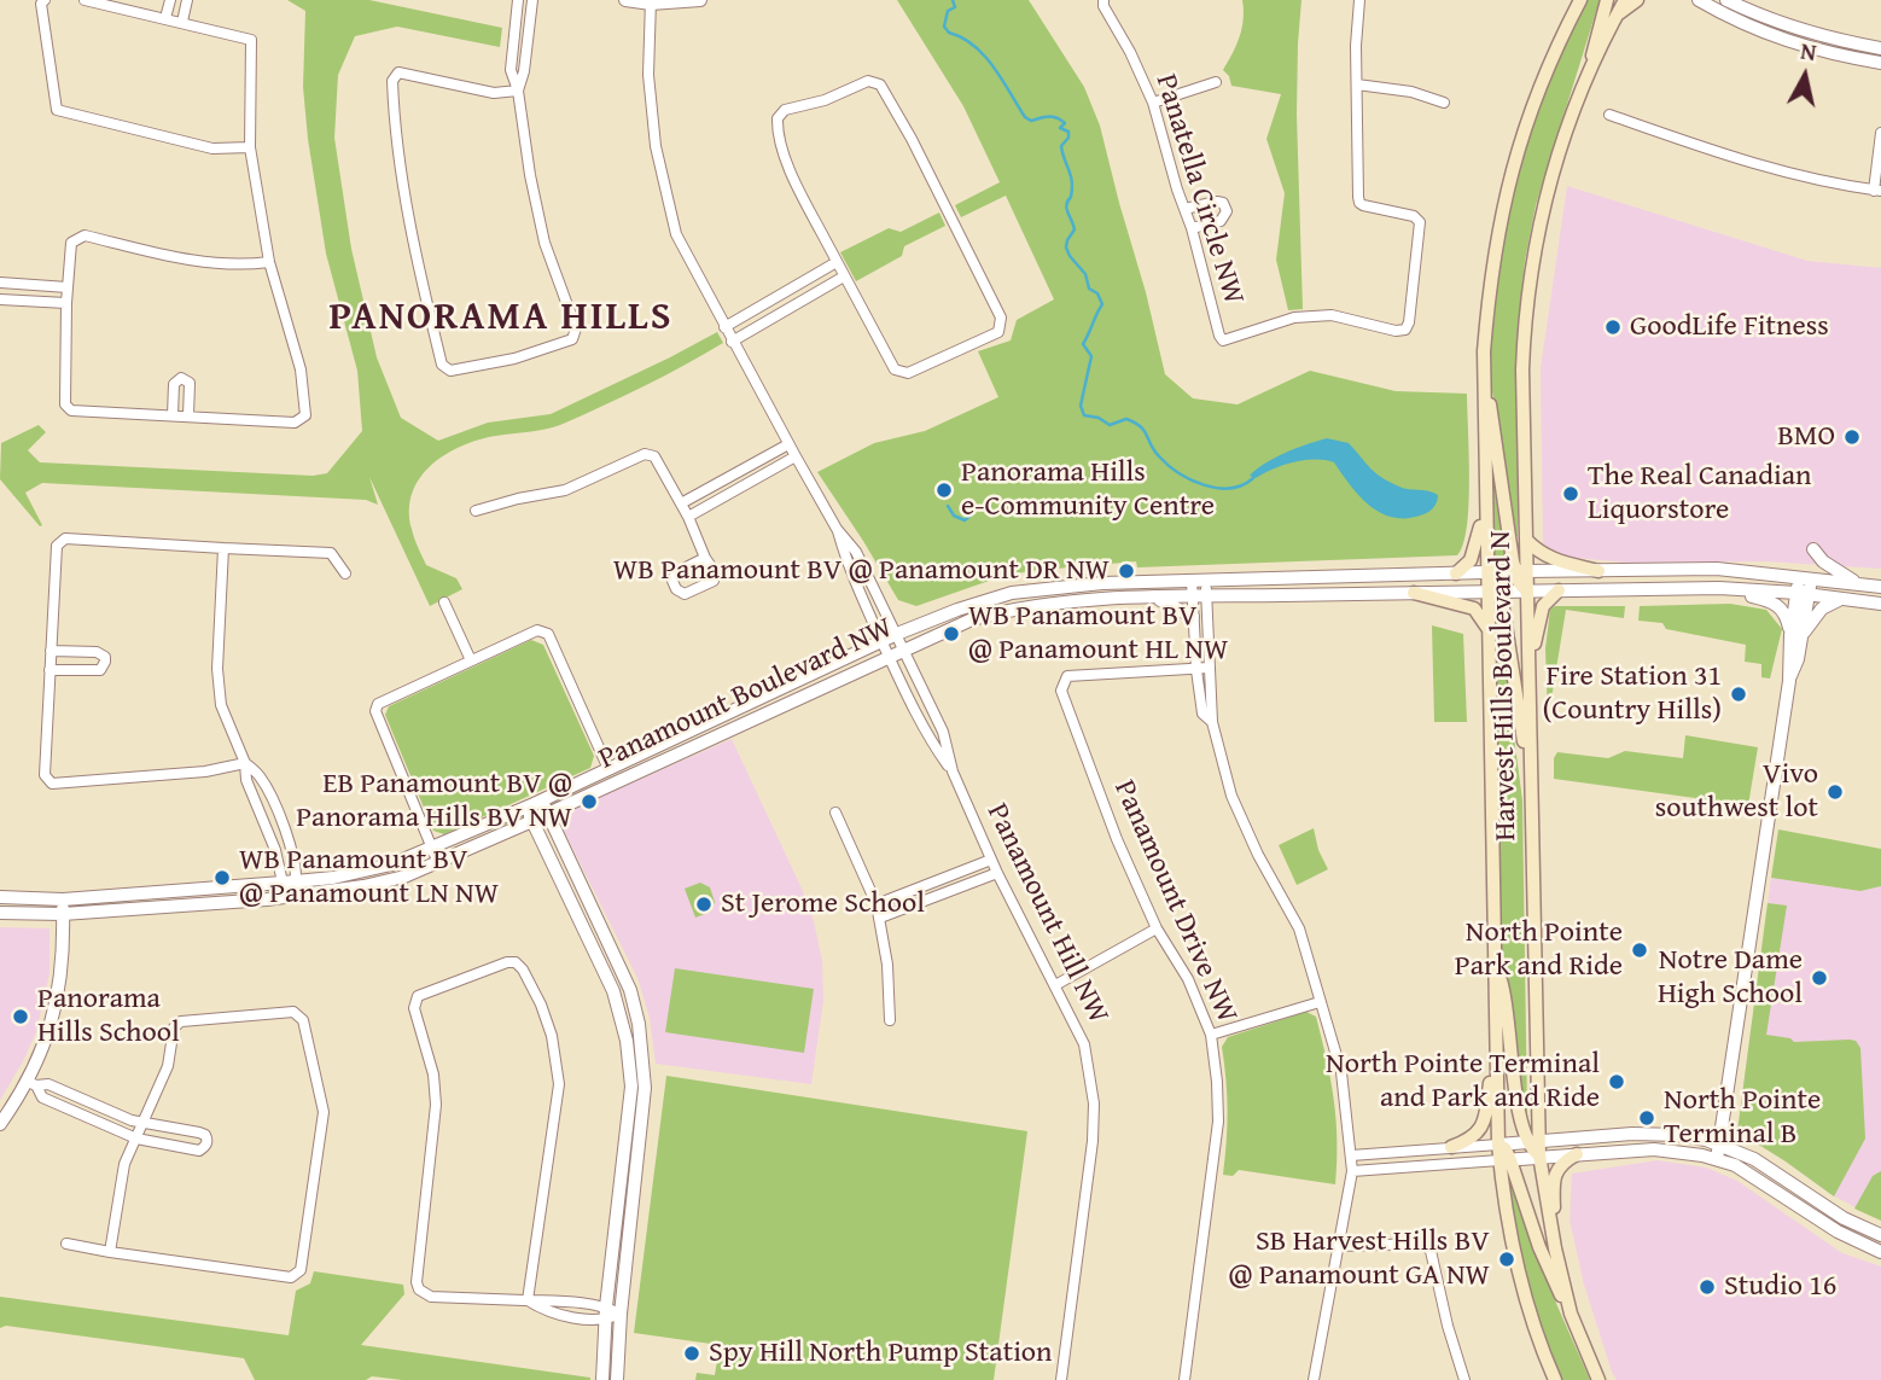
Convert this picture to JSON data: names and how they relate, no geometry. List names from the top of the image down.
{
  "streets": {
    "main road": ["Harvest Hills Boulevard N"],
    "street": [
      "Panatella Circle NW",
      "Panamount Boulevard NW",
      "Panamount Drive NW",
      "Panamount Hill NW"
    ]
  },
  "crossings": [
    ["Harvest Hills Boulevard N", "Panamount Boulevard NW"],
    ["Panamount Boulevard NW", "Panamount Hill NW"]
  ],
  "districts": ["PANORAMA HILLS"],
  "places": [
    "GoodLife Fitness",
    "BMO",
    "Panorama Hills e-Community Centre",
    "The Real Canadian Liquorstore",
    "WB Panamount BV @ Panamount DR NW",
    "WB Panamount BV @ Panamount HL NW",
    "Fire Station 31 (Country Hills)",
    "Vivo southwest lot",
    "EB Panamount BV @ Panorama Hills BV NW",
    "WB Panamount BV @ Panamount LN NW",
    "St Jerome School",
    "North Pointe Park and Ride",
    "Notre Dame High School",
    "Panorama Hills School",
    "North Pointe Terminal and Park and Ride",
    "North Pointe Terminal B",
    "SB Harvest Hills BV @ Panamount GA NW",
    "Studio 16",
    "Spy Hill North Pump Station"
  ],
  "north": "top"
}
